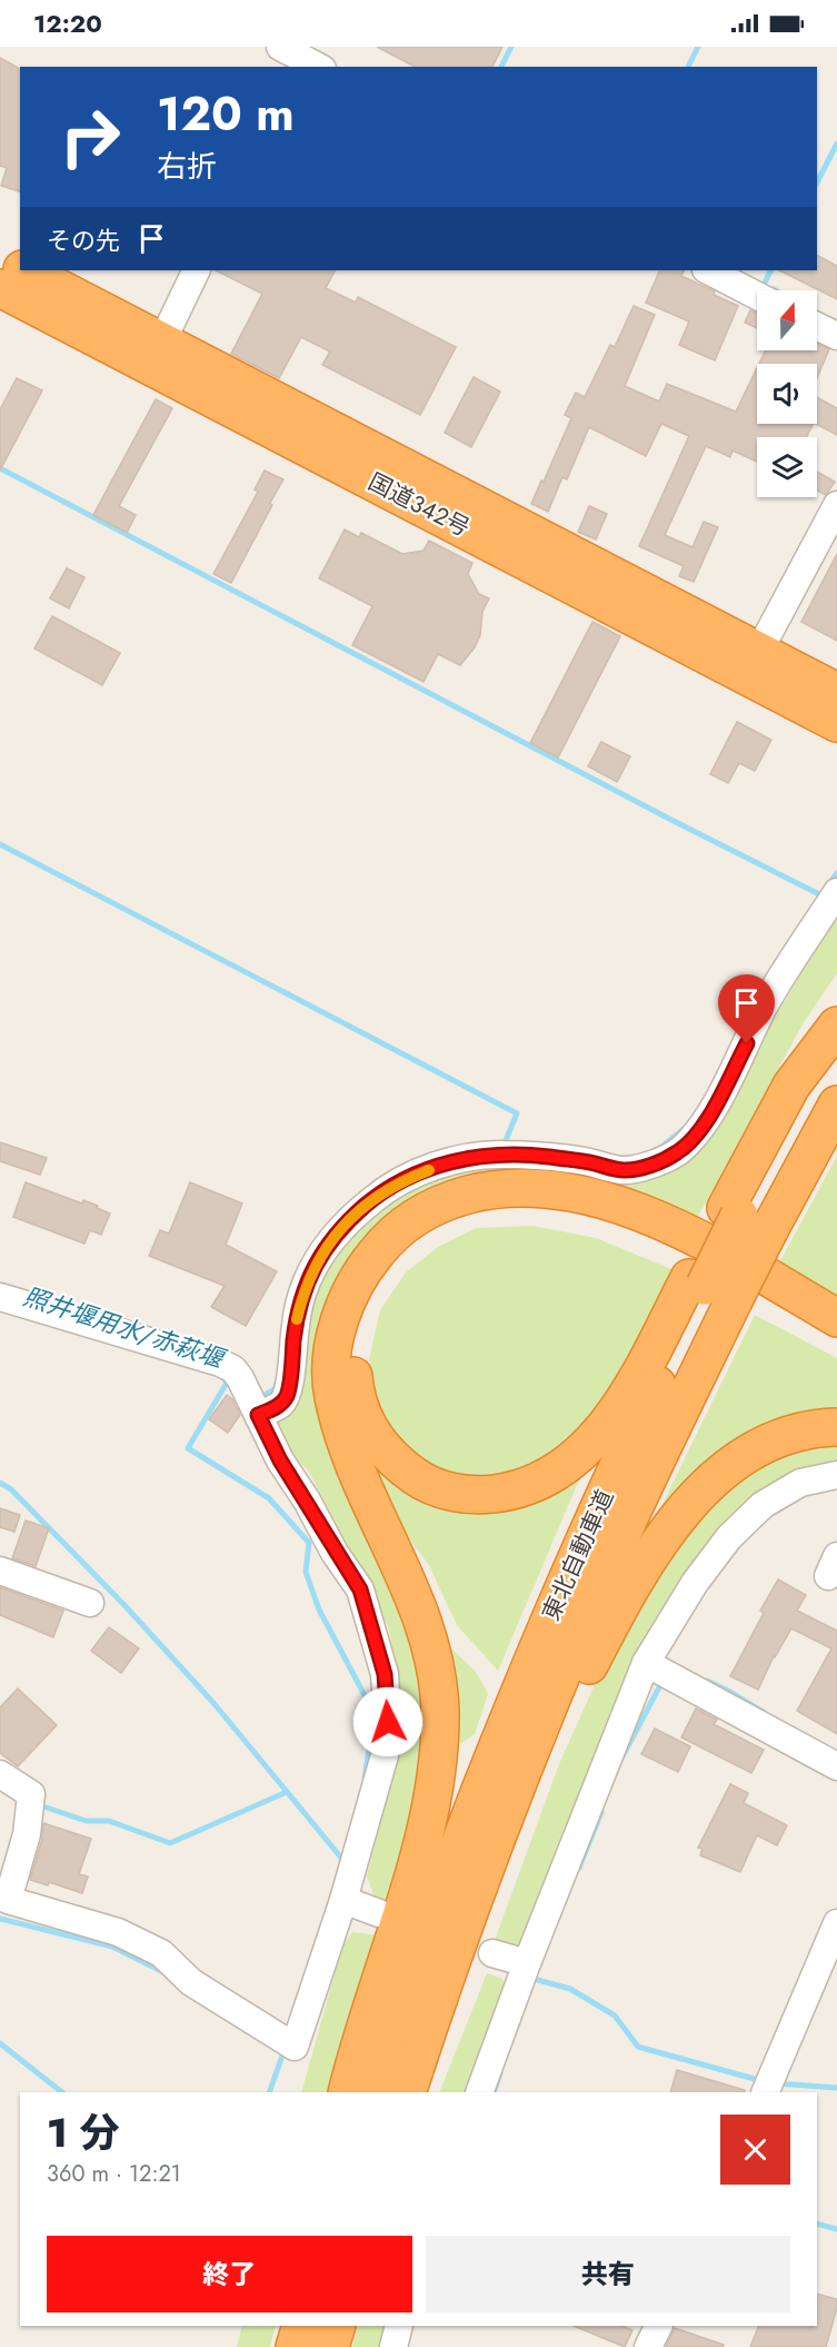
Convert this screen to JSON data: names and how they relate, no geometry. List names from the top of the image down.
{
  "streets": {
    "highway": ["国道342号", "東北自動車道"]
  },
  "water": ["照井堰用水/赤萩堰"],
  "north": "top",
  "page": {
    "status": "12:20",
    "turn": ["120 m", "右折"],
    "then": "その先",
    "heading": ["1 分", "360 m · 12:21"],
    "buttons": ["終了", "共有"]
  }
}
